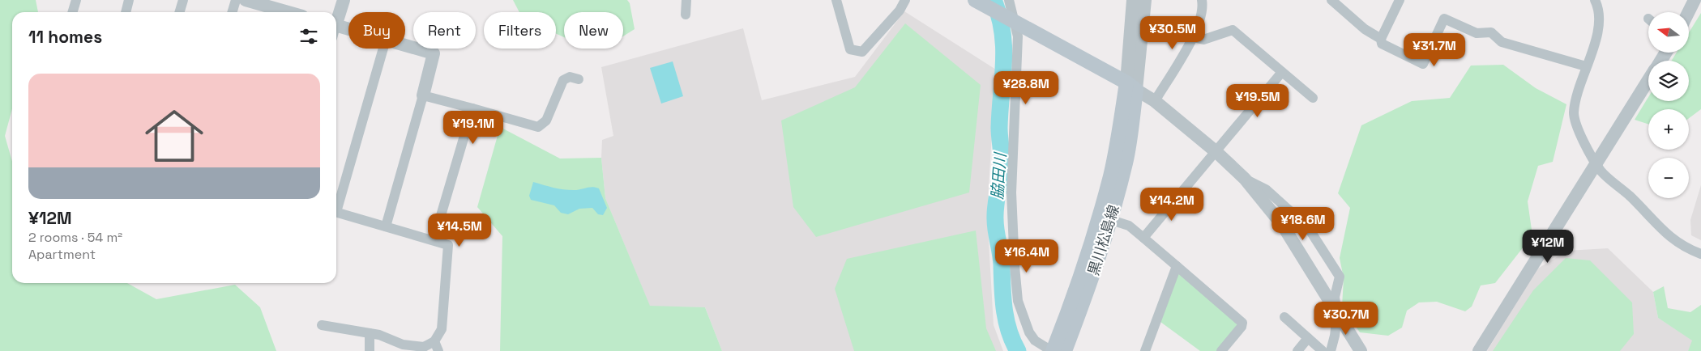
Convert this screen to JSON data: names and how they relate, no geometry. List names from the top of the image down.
{
  "streets": {
    "main road": ["黒川松島線"]
  },
  "water": ["脇田川"],
  "north": "left",
  "page": {
    "map_buttons": ["+", "−"],
    "chip": [
      "Buy",
      "Rent",
      "Filters",
      "New"
    ],
    "heading": "11 homes",
    "price": [
      "¥30.5M",
      "¥31.7M",
      "¥28.8M",
      "¥19.5M",
      "¥19.1M",
      "¥14.2M",
      "¥18.6M",
      "¥14.5M",
      "¥12M",
      "¥16.4M",
      "¥30.7M"
    ],
    "list": [
      {
        "name": "¥12M",
        "note": "2 rooms · 54 m² · Apartment"
      }
    ]
  }
}
